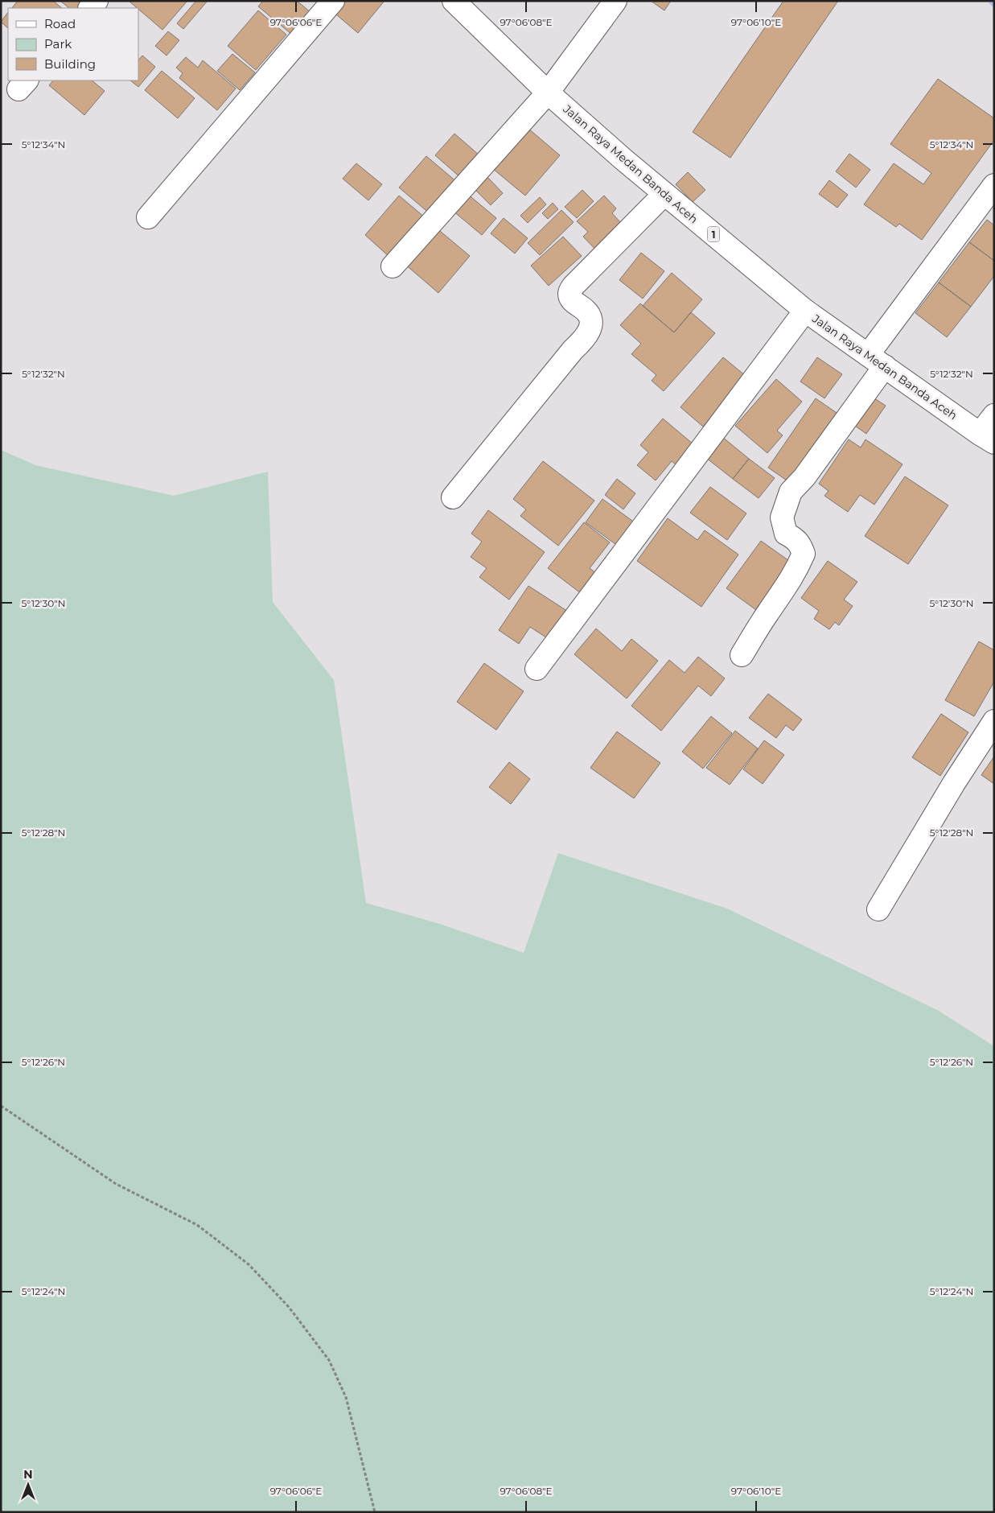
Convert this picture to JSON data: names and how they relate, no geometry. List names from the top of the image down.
{
  "streets": {
    "main road": ["Jalan Raya Medan Banda Aceh", "1"]
  },
  "legend": ["Road", "Park", "Building"],
  "north": "top",
  "coordinates": [
    "97°06'06\"E",
    "97°06'08\"E",
    "97°06'10\"E",
    "5°12'34\"N",
    "5°12'32\"N",
    "5°12'30\"N",
    "5°12'28\"N",
    "5°12'26\"N",
    "5°12'24\"N"
  ]
}
